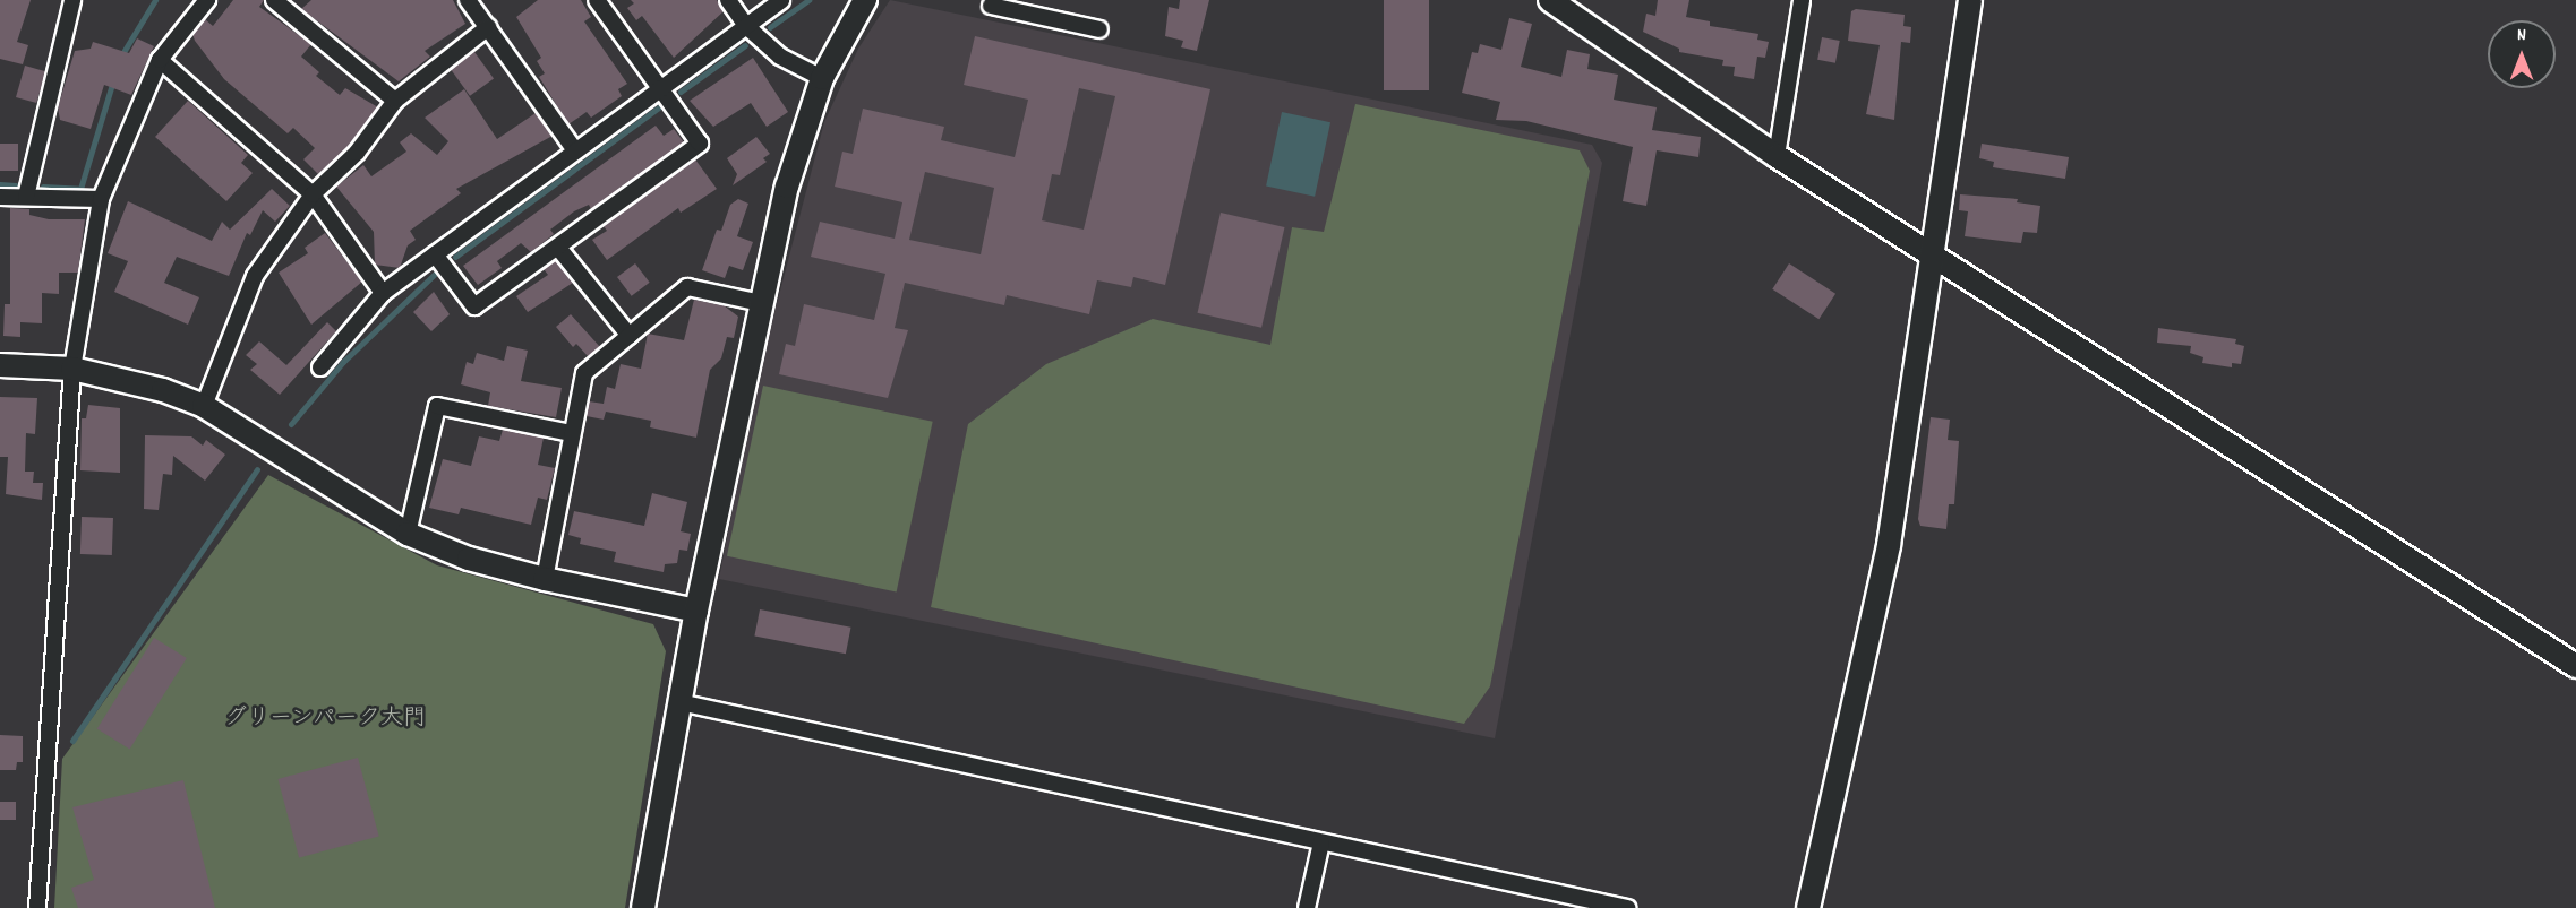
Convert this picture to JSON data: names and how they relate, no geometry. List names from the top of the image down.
{
  "parks": ["グリーンパーク大門"],
  "north": "top"
}
